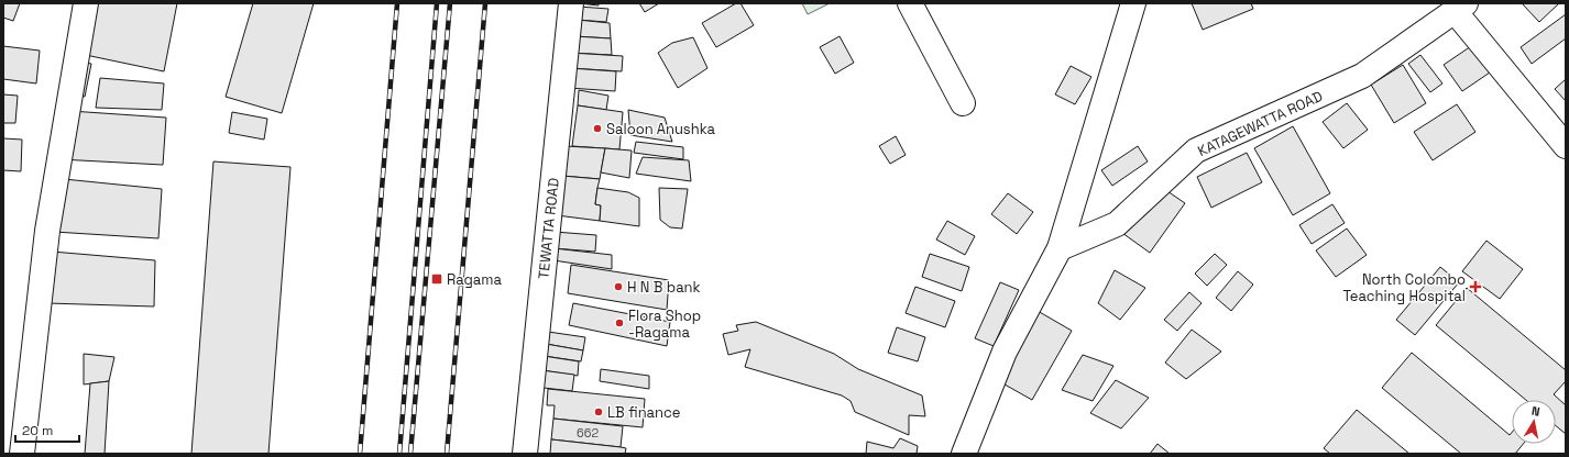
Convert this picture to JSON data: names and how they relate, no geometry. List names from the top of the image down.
{
  "streets": {
    "street": ["KATAGEWATTA ROAD", "TEWATTA ROAD"]
  },
  "places": {
    "other": [
      "Saloon Anushka",
      "H N B bank",
      "Flora Shop -Ragama",
      "LB finance"
    ],
    "transit": ["Ragama"],
    "health": ["North Colombo Teaching Hospital"]
  },
  "house_numbers": ["662"],
  "scale_bar": "20 m",
  "north": "top"
}
